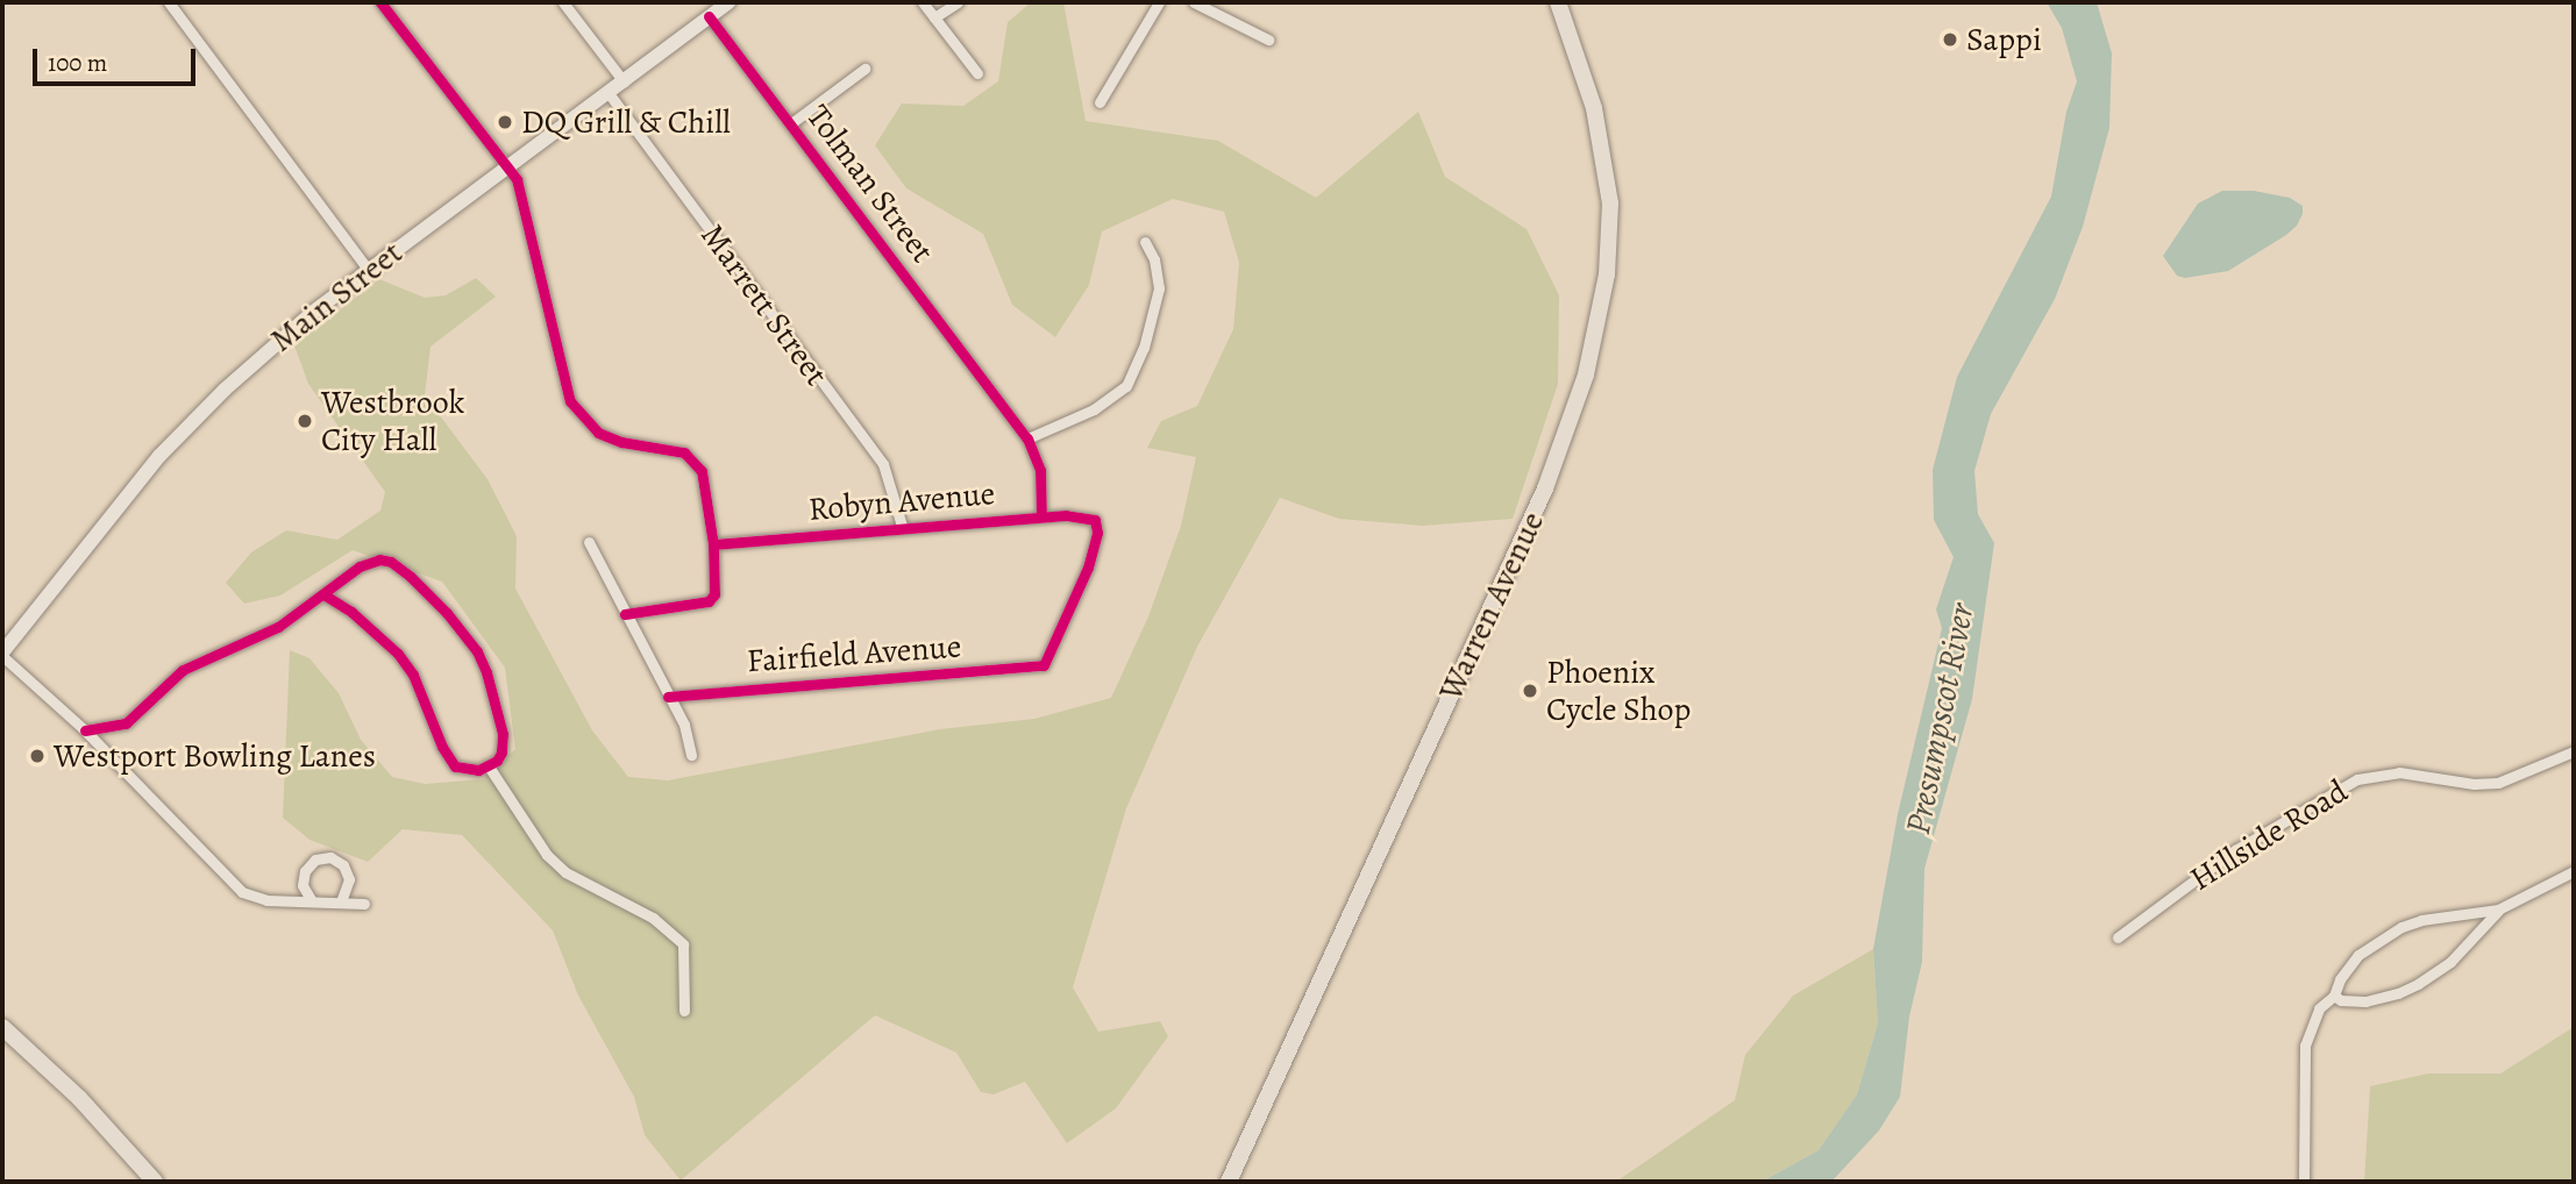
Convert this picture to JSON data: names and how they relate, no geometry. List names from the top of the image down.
{
  "streets": {
    "main road": ["Main Street", "Warren Avenue"],
    "street": [
      "Tolman Street",
      "Marrett Street",
      "Robyn Avenue",
      "Fairfield Avenue",
      "Hillside Road"
    ]
  },
  "crossings": [
    ["Tolman Street", "Main Street"],
    ["Tolman Street", "Robyn Avenue"],
    ["Main Street", "Marrett Street"],
    ["Marrett Street", "Robyn Avenue"],
    ["Robyn Avenue", "Fairfield Avenue"]
  ],
  "water": ["Presumpscot River"],
  "places": [
    "Sappi",
    "DQ Grill & Chill",
    "Westbrook City Hall",
    "Phoenix Cycle Shop",
    "Westport Bowling Lanes"
  ],
  "scale_bar": "100 m"
}
